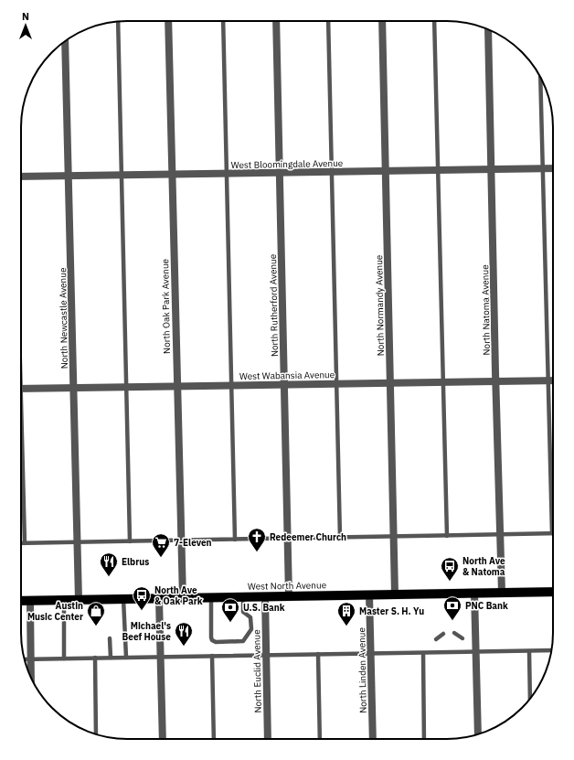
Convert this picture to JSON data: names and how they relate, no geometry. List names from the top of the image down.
{
  "streets": {
    "main road": ["West North Avenue"],
    "street": [
      "West Bloomingdale Avenue",
      "North Rutherford Avenue",
      "North Normandy Avenue",
      "North Oak Park Avenue",
      "North Natoma Avenue",
      "North Newcastle Avenue",
      "West Wabansia Avenue",
      "North Linden Avenue",
      "North Euclid Avenue"
    ]
  },
  "crossings": [
    ["West Bloomingdale Avenue", "North Rutherford Avenue"],
    ["West Bloomingdale Avenue", "North Normandy Avenue"],
    ["West Bloomingdale Avenue", "North Oak Park Avenue"],
    ["West Bloomingdale Avenue", "North Natoma Avenue"],
    ["West Bloomingdale Avenue", "North Newcastle Avenue"],
    ["North Rutherford Avenue", "West Wabansia Avenue"],
    ["North Rutherford Avenue", "West North Avenue"],
    ["North Normandy Avenue", "West Wabansia Avenue"],
    ["North Normandy Avenue", "West North Avenue"],
    ["North Oak Park Avenue", "West Wabansia Avenue"],
    ["North Oak Park Avenue", "West North Avenue"],
    ["North Natoma Avenue", "West Wabansia Avenue"],
    ["North Natoma Avenue", "West North Avenue"],
    ["North Newcastle Avenue", "West Wabansia Avenue"],
    ["North Newcastle Avenue", "West North Avenue"],
    ["West North Avenue", "North Linden Avenue"],
    ["West North Avenue", "North Euclid Avenue"]
  ],
  "places": {
    "church": ["Redeemer Church"],
    "supermarket": ["7-Eleven"],
    "restaurant": ["Elbrus", "Michael's Beef House"],
    "bus stop": ["North Ave & Natoma", "North Ave & Oak Park"],
    "bank": ["PNC Bank", "U.S. Bank"],
    "shop": ["Austin Music Center"],
    "building": ["Master S. H. Yu"]
  },
  "north": "top"
}
